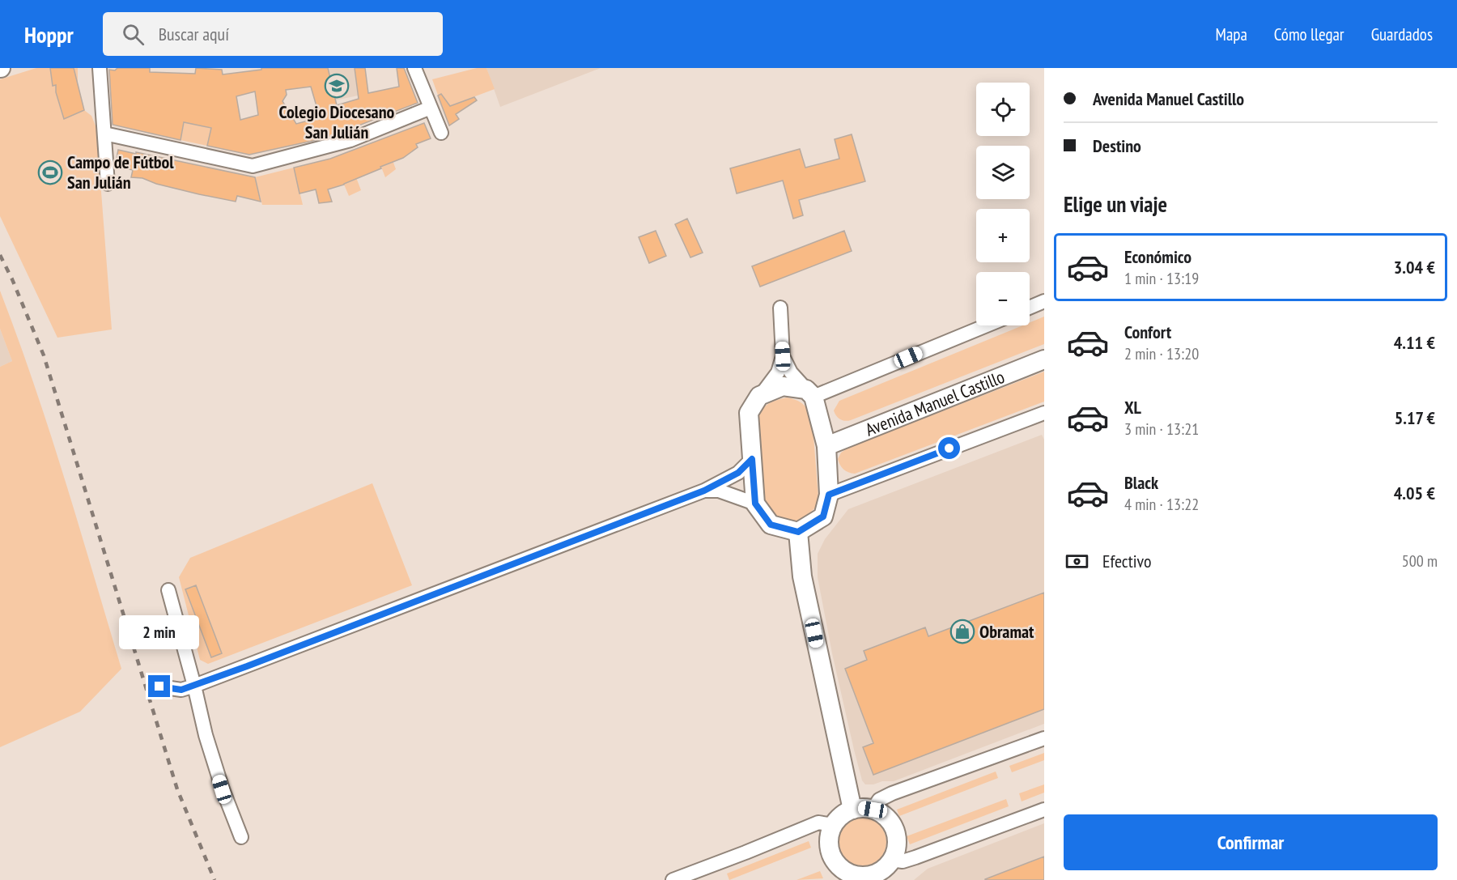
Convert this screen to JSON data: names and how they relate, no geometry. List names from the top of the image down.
{
  "streets": {
    "main road": ["Avenida Manuel Castillo"]
  },
  "places": {
    "school or university": ["Colegio Diocesano San Julián"],
    "sports": ["Campo de Fútbol San Julián"],
    "shop": ["Obramat"]
  },
  "page": {
    "header": "Hoppr",
    "search": "Buscar aquí",
    "nav": ["Mapa", "Cómo llegar", "Guardados"],
    "banner": ["Avenida Manuel Castillo", "Destino"],
    "map_buttons": ["+", "−"],
    "heading": "Elige un viaje",
    "list": [
      {
        "name": "Económico",
        "note": "1 min · 13:19",
        "value": "3.04 €"
      },
      {
        "name": "Confort",
        "note": "2 min · 13:20",
        "value": "4.11 €"
      },
      {
        "name": "XL",
        "note": "3 min · 13:21",
        "value": "5.17 €"
      },
      {
        "name": "Black",
        "note": "4 min · 13:22",
        "value": "4.05 €"
      }
    ],
    "pay": ["Efectivo", "500 m"],
    "bubble": "2 min",
    "buttons": "Confirmar"
  }
}
